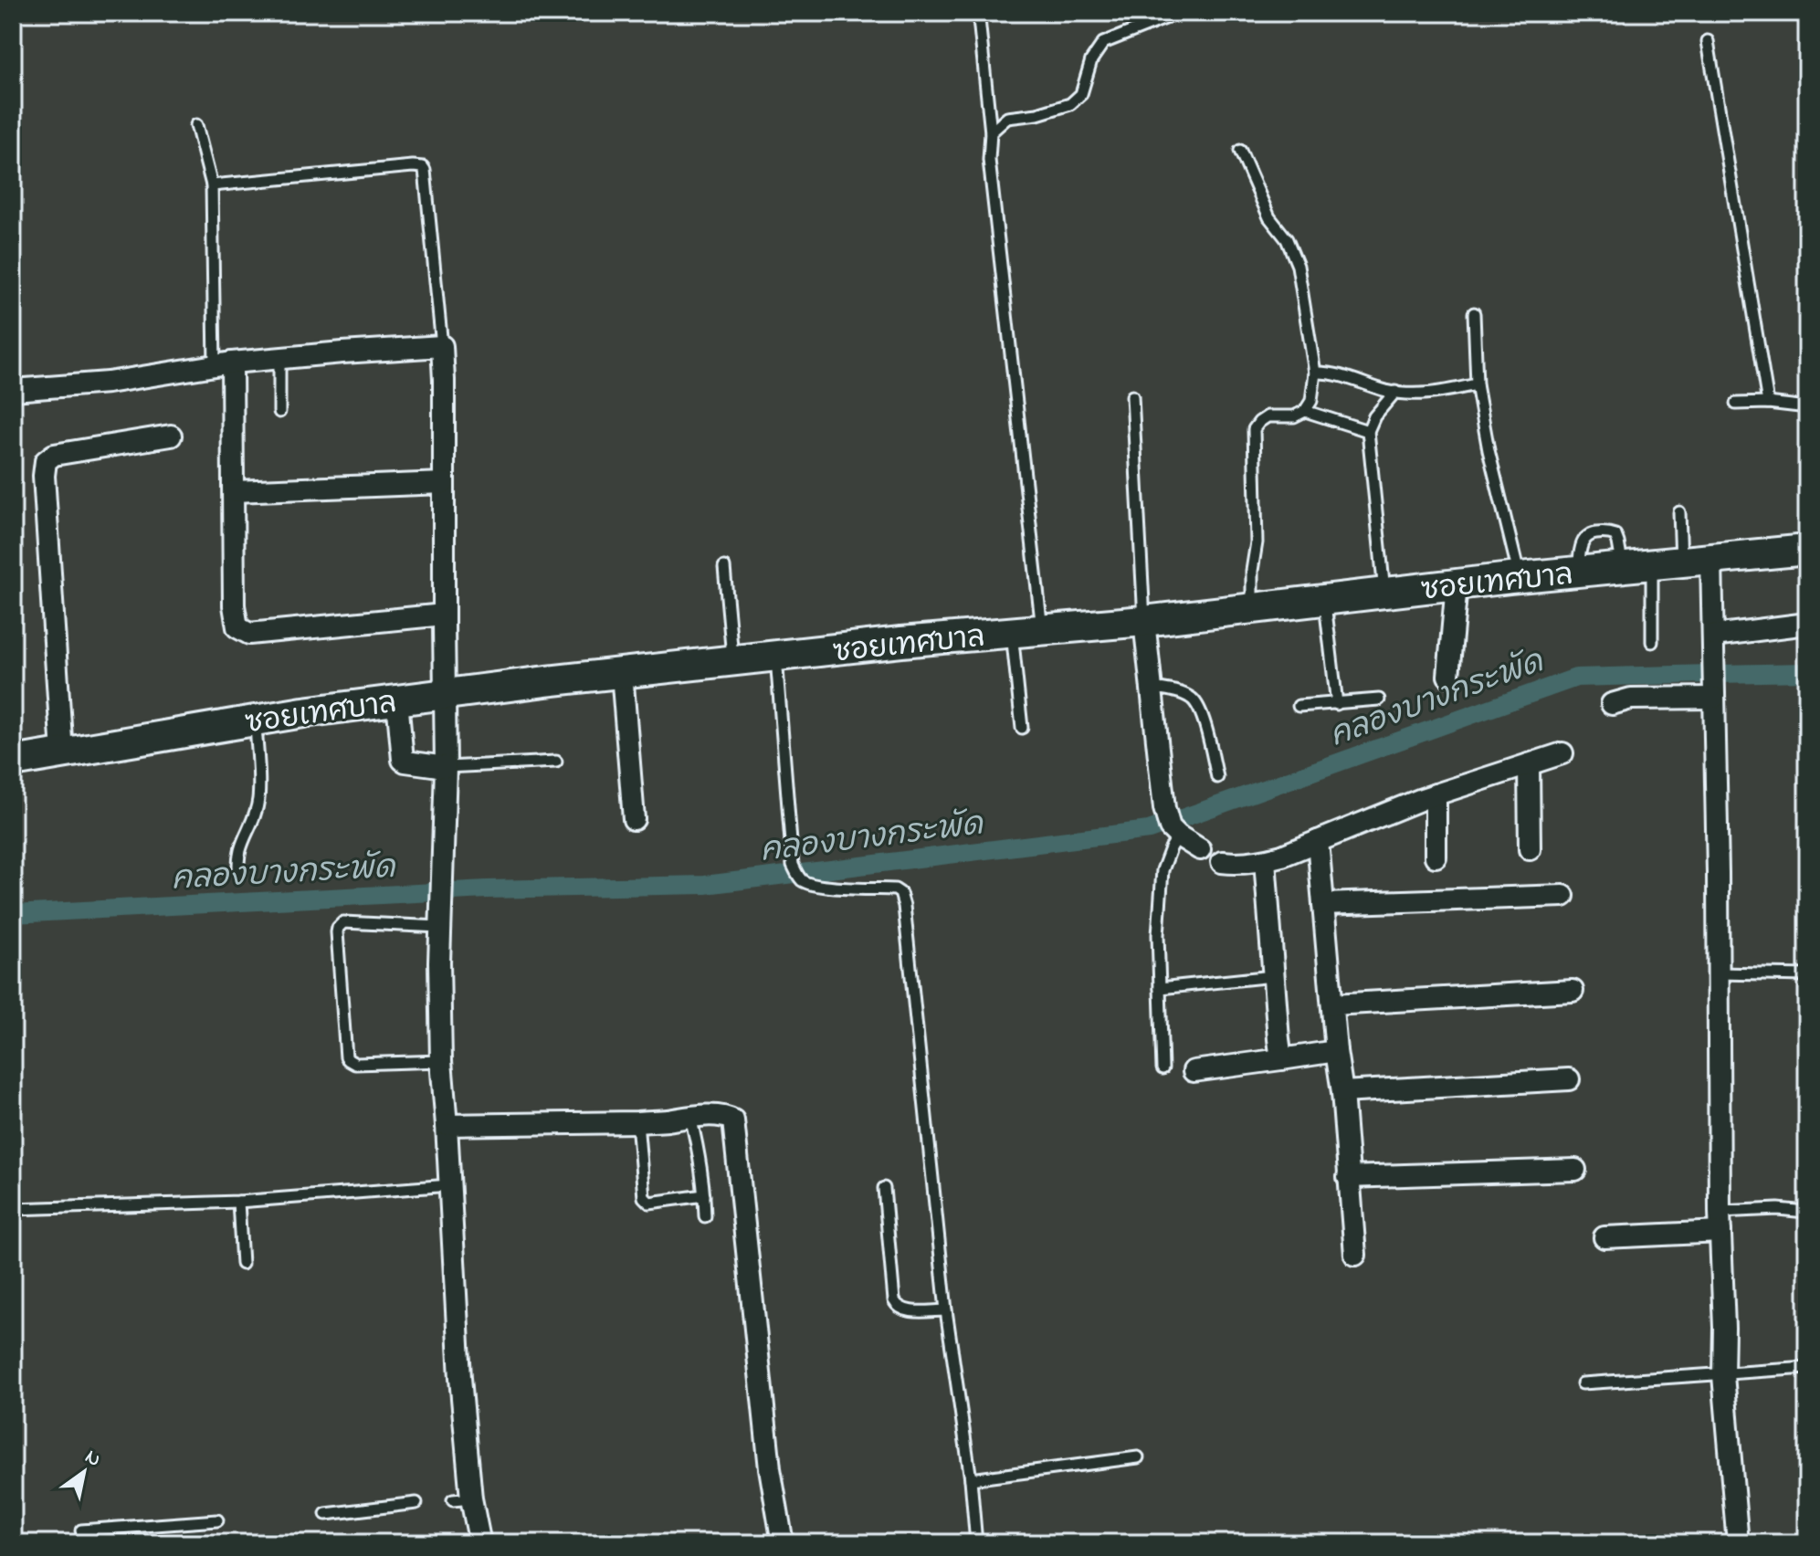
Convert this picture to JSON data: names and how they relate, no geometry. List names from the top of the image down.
{
  "streets": {
    "street": ["ซอยเทศบาล"]
  },
  "water": ["คลองบางกระพัด"],
  "north": "top right"
}
